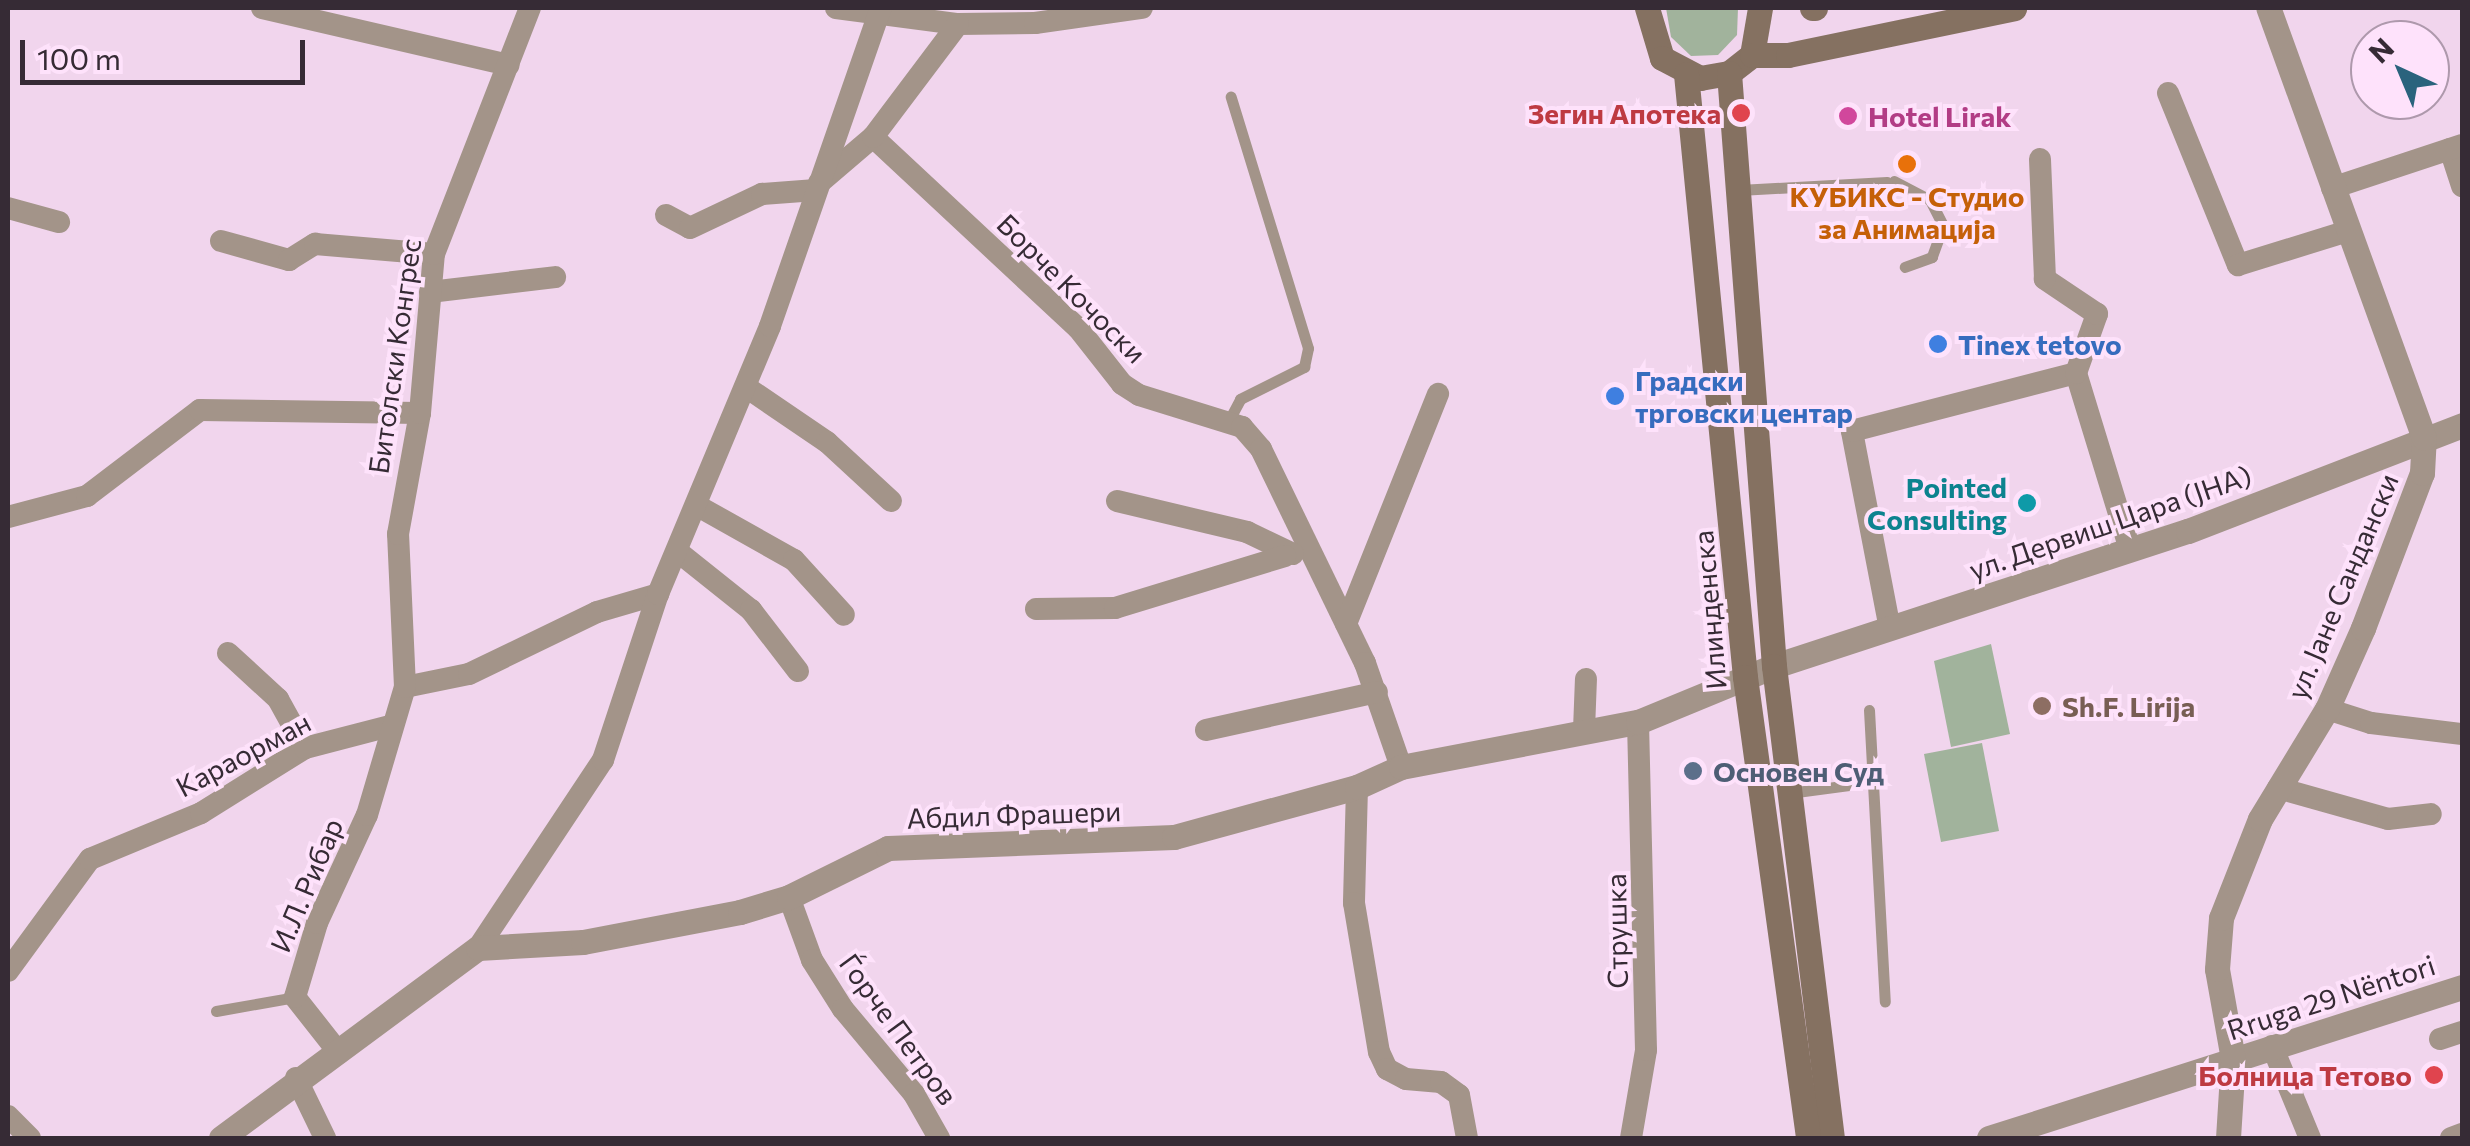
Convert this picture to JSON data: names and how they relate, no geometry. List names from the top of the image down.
{
  "streets": {
    "main road": ["Илинденска"],
    "street": [
      "Борче Кочоски",
      "Битолски Конгрес",
      "ул. Дервиш Цара (ЈНА)",
      "ул. Јане Сандански",
      "Караорман",
      "Абдил Фрашери",
      "И.Л. Рибар",
      "Струшка",
      "Rruga 29 Nëntori",
      "Ѓорче Петров"
    ]
  },
  "crossings": [
    ["Борче Кочоски", "Абдил Фрашери"],
    ["Битолски Конгрес", "Караорман"],
    ["Битолски Конгрес", "И.Л. Рибар"],
    ["ул. Дервиш Цара (ЈНА)", "ул. Јане Сандански"],
    ["ул. Дервиш Цара (ЈНА)", "Илинденска"],
    ["ул. Дервиш Цара (ЈНА)", "Абдил Фрашери"],
    ["ул. Јане Сандански", "Rruga 29 Nëntori"],
    ["Илинденска", "Абдил Фрашери"],
    ["Караорман", "И.Л. Рибар"],
    ["Абдил Фрашери", "Струшка"],
    ["Абдил Фрашери", "Ѓорче Петров"]
  ],
  "places": [
    "Зегин Апотека",
    "Hotel Lirak",
    "КУБИКС - Студио за Анимација",
    "Tinex tetovo",
    "Градски трговски центар",
    "Pointed Consulting",
    "Sh.F. Lirija",
    "Основен Суд",
    "Болница Тетово"
  ],
  "scale_bar": "100 m",
  "north": "top left"
}
